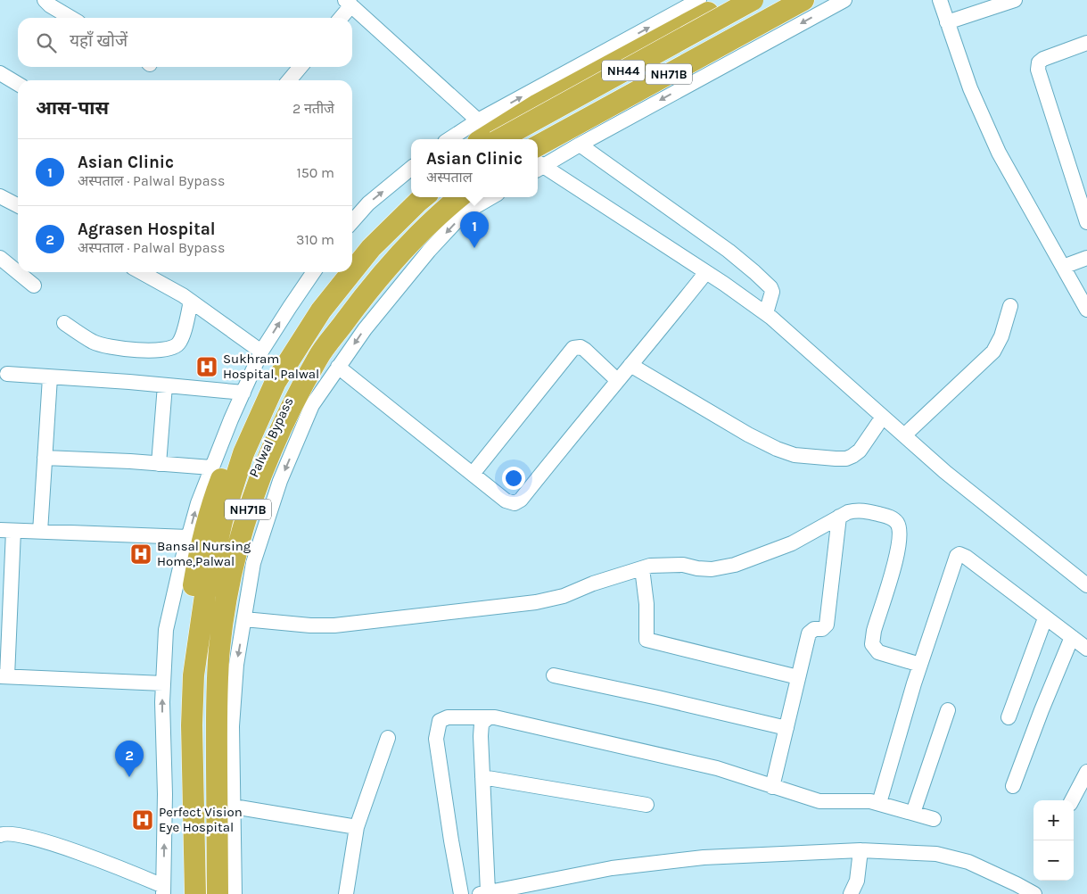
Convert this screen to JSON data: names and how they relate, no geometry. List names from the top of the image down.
{
  "streets": {
    "highway": ["NH44", "NH71B", "Palwal Bypass"]
  },
  "places": {
    "hospital": ["Sukhram Hospital, Palwal", "Bansal Nursing Home,Palwal", "Perfect Vision Eye Hospital"]
  },
  "page": {
    "search": "यहाँ खोजें",
    "heading": ["आस-पास", "2 नतीजे"],
    "list": [
      {
        "mark": "1",
        "name": "Asian Clinic",
        "note": "अस्पताल · Palwal Bypass",
        "value": "150 m"
      },
      {
        "mark": "2",
        "name": "Agrasen Hospital",
        "note": "अस्पताल · Palwal Bypass",
        "value": "310 m"
      }
    ],
    "popup": ["Asian Clinic", "अस्पताल"],
    "pins": ["1", "2"],
    "map_buttons": ["+", "−"]
  }
}
